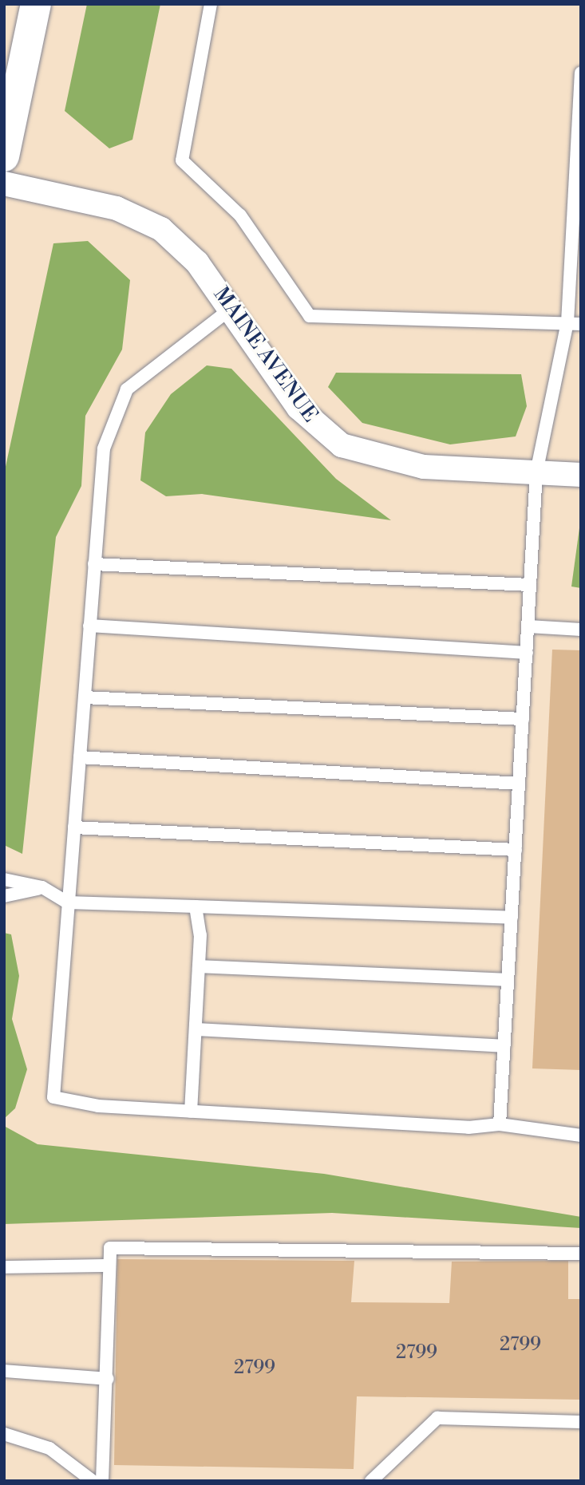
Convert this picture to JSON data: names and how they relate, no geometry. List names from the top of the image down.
{
  "streets": {
    "street": ["MAINE AVENUE"]
  },
  "house_numbers": ["2799", "2799", "2799"]
}
